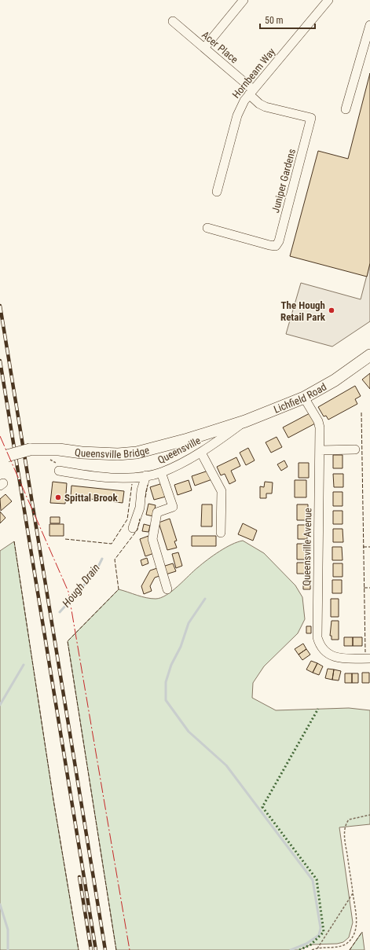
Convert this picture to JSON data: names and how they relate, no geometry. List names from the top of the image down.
{
  "streets": {
    "highway": ["Lichfield Road", "Queensville Bridge"],
    "street": [
      "Acer Place",
      "Hornbeam Way",
      "Juniper Gardens",
      "Queensville",
      "Queensville Avenue"
    ]
  },
  "crossings": [
    ["Acer Place", "Hornbeam Way"],
    ["Acer Place", "Juniper Gardens"],
    ["Hornbeam Way", "Juniper Gardens"],
    ["Lichfield Road", "Queensville Bridge"],
    ["Lichfield Road", "Queensville"],
    ["Lichfield Road", "Queensville Avenue"]
  ],
  "water": ["Hough Drain"],
  "places": ["The Hough Retail Park", "Spittal Brook"],
  "scale_bar": "50 m"
}
